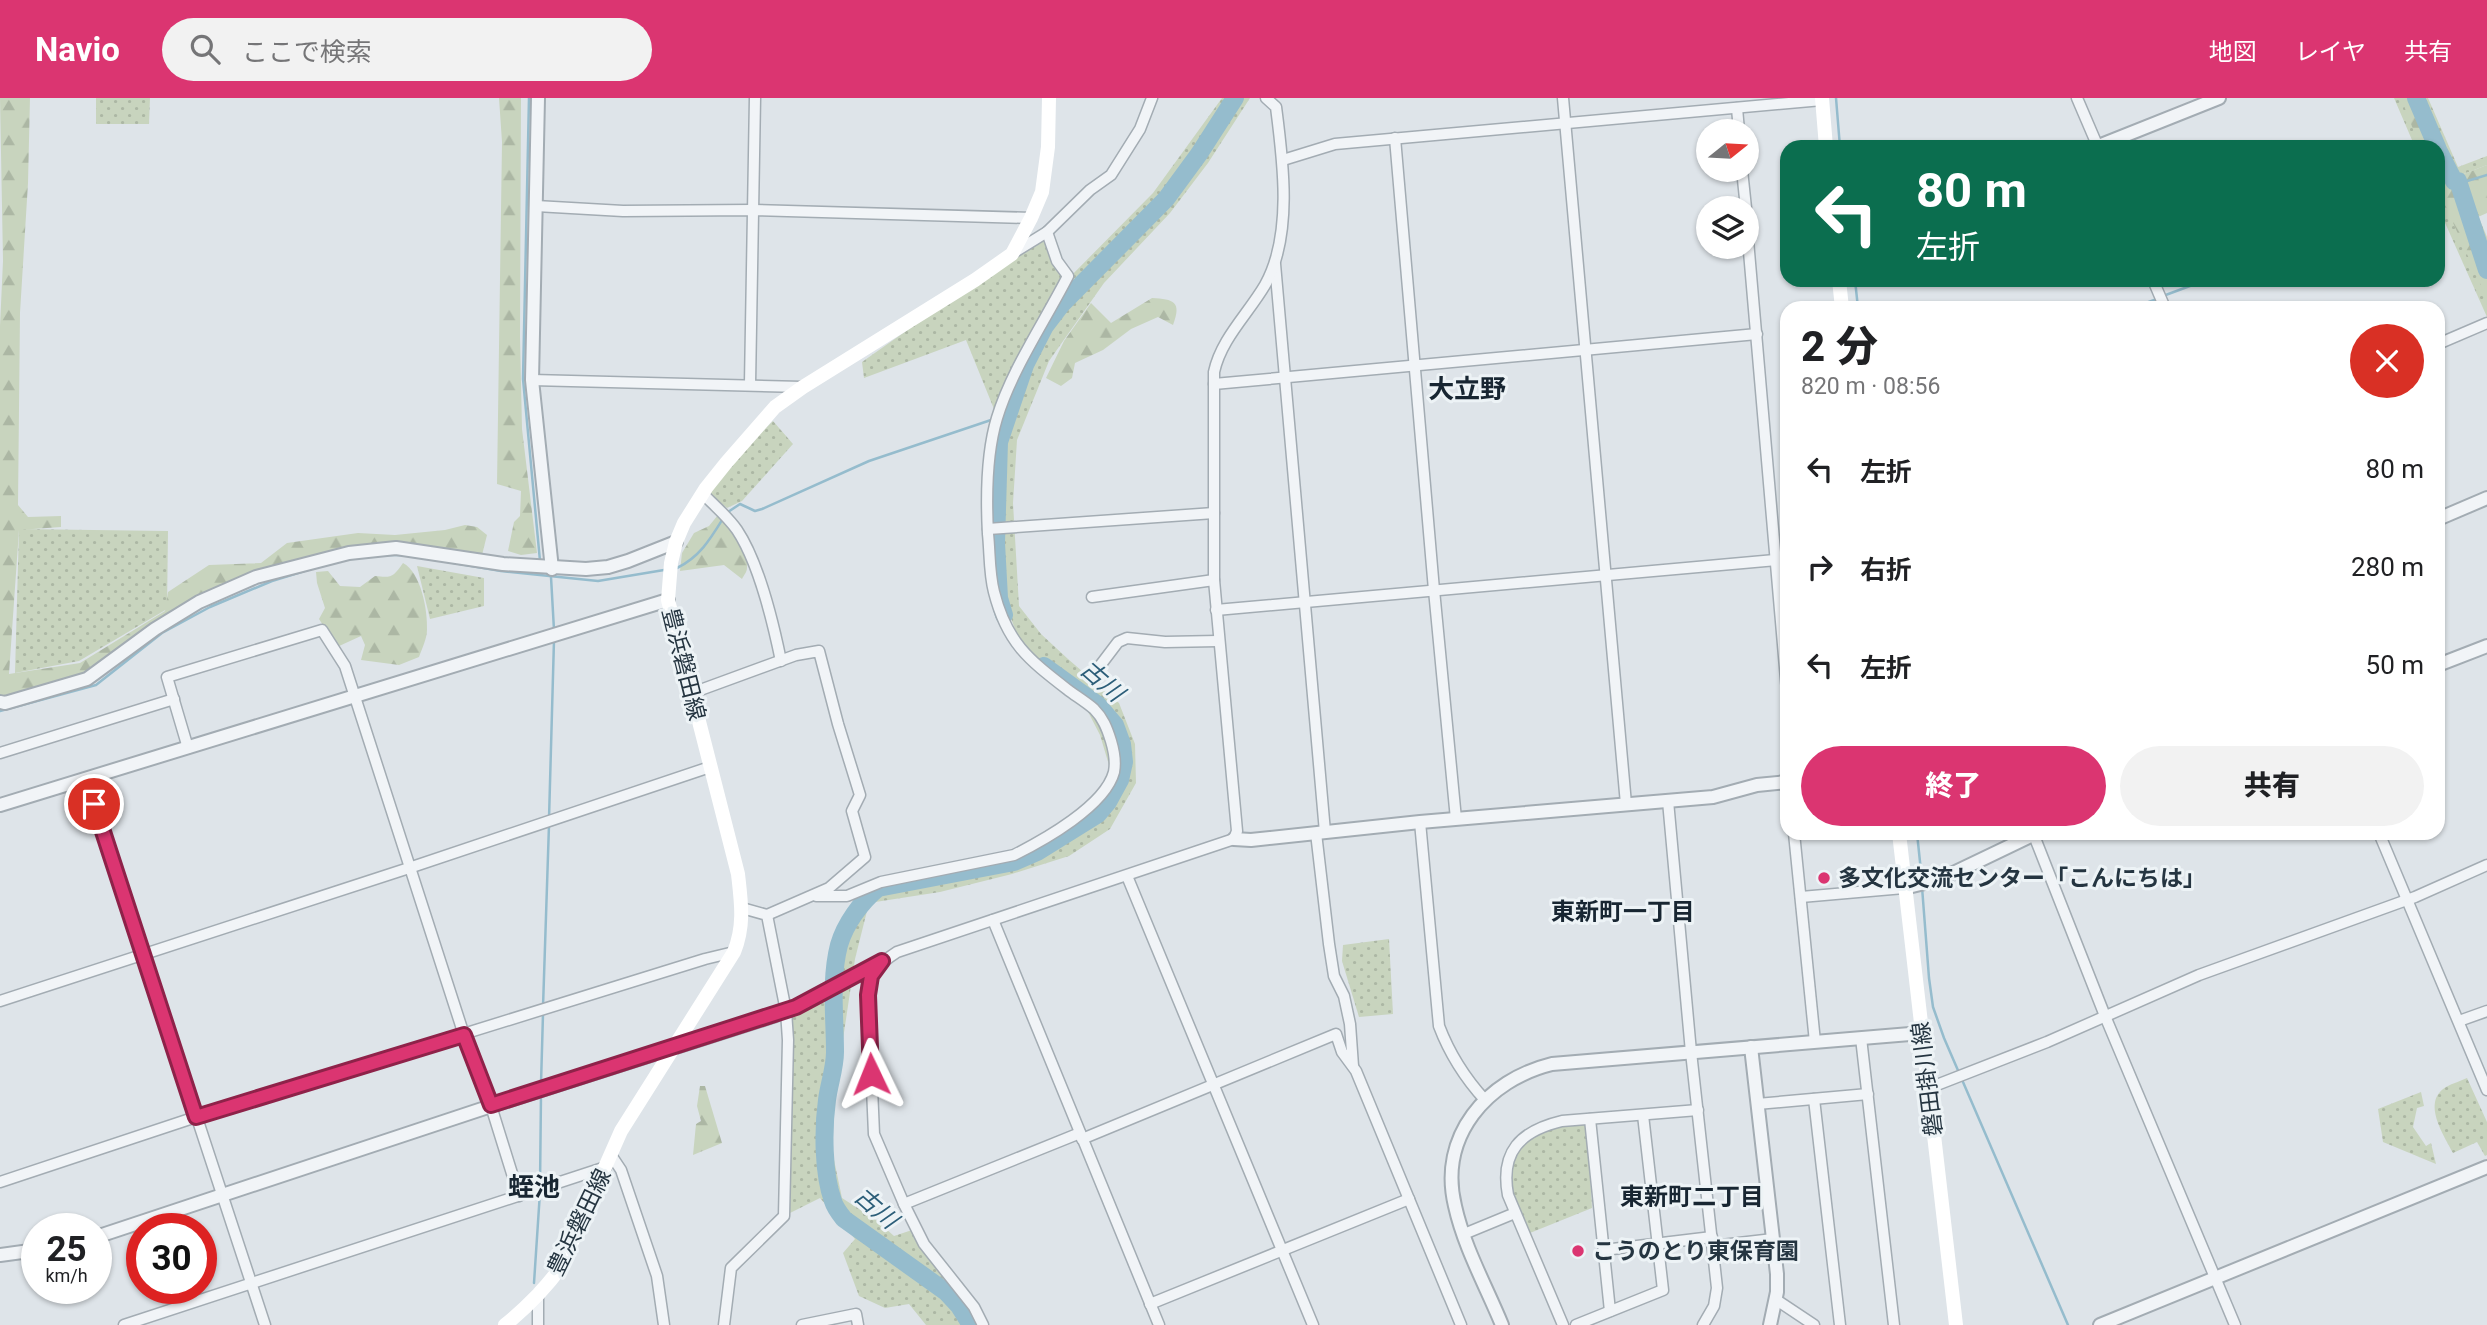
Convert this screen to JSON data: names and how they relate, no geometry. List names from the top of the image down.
{
  "streets": {
    "main road": ["豊浜磐田線", "磐田掛川線"]
  },
  "districts": [
    "大立野",
    "東新町一丁目",
    "蛭池",
    "東新町二丁目"
  ],
  "water": ["古川"],
  "places": ["多文化交流センター「こんにちは」", "こうのとり東保育園"],
  "north": "right",
  "page": {
    "header": "Navio",
    "search": "ここで検索",
    "nav": ["地図", "レイヤ", "共有"],
    "turn": ["80 m", "左折"],
    "heading": ["2 分", "820 m · 08:56"],
    "list": [
      {
        "name": "左折",
        "value": "80 m"
      },
      {
        "name": "右折",
        "value": "280 m"
      },
      {
        "name": "左折",
        "value": "50 m"
      }
    ],
    "buttons": ["終了", "共有"],
    "speed": "25 km/h",
    "limit": "30"
  }
}
